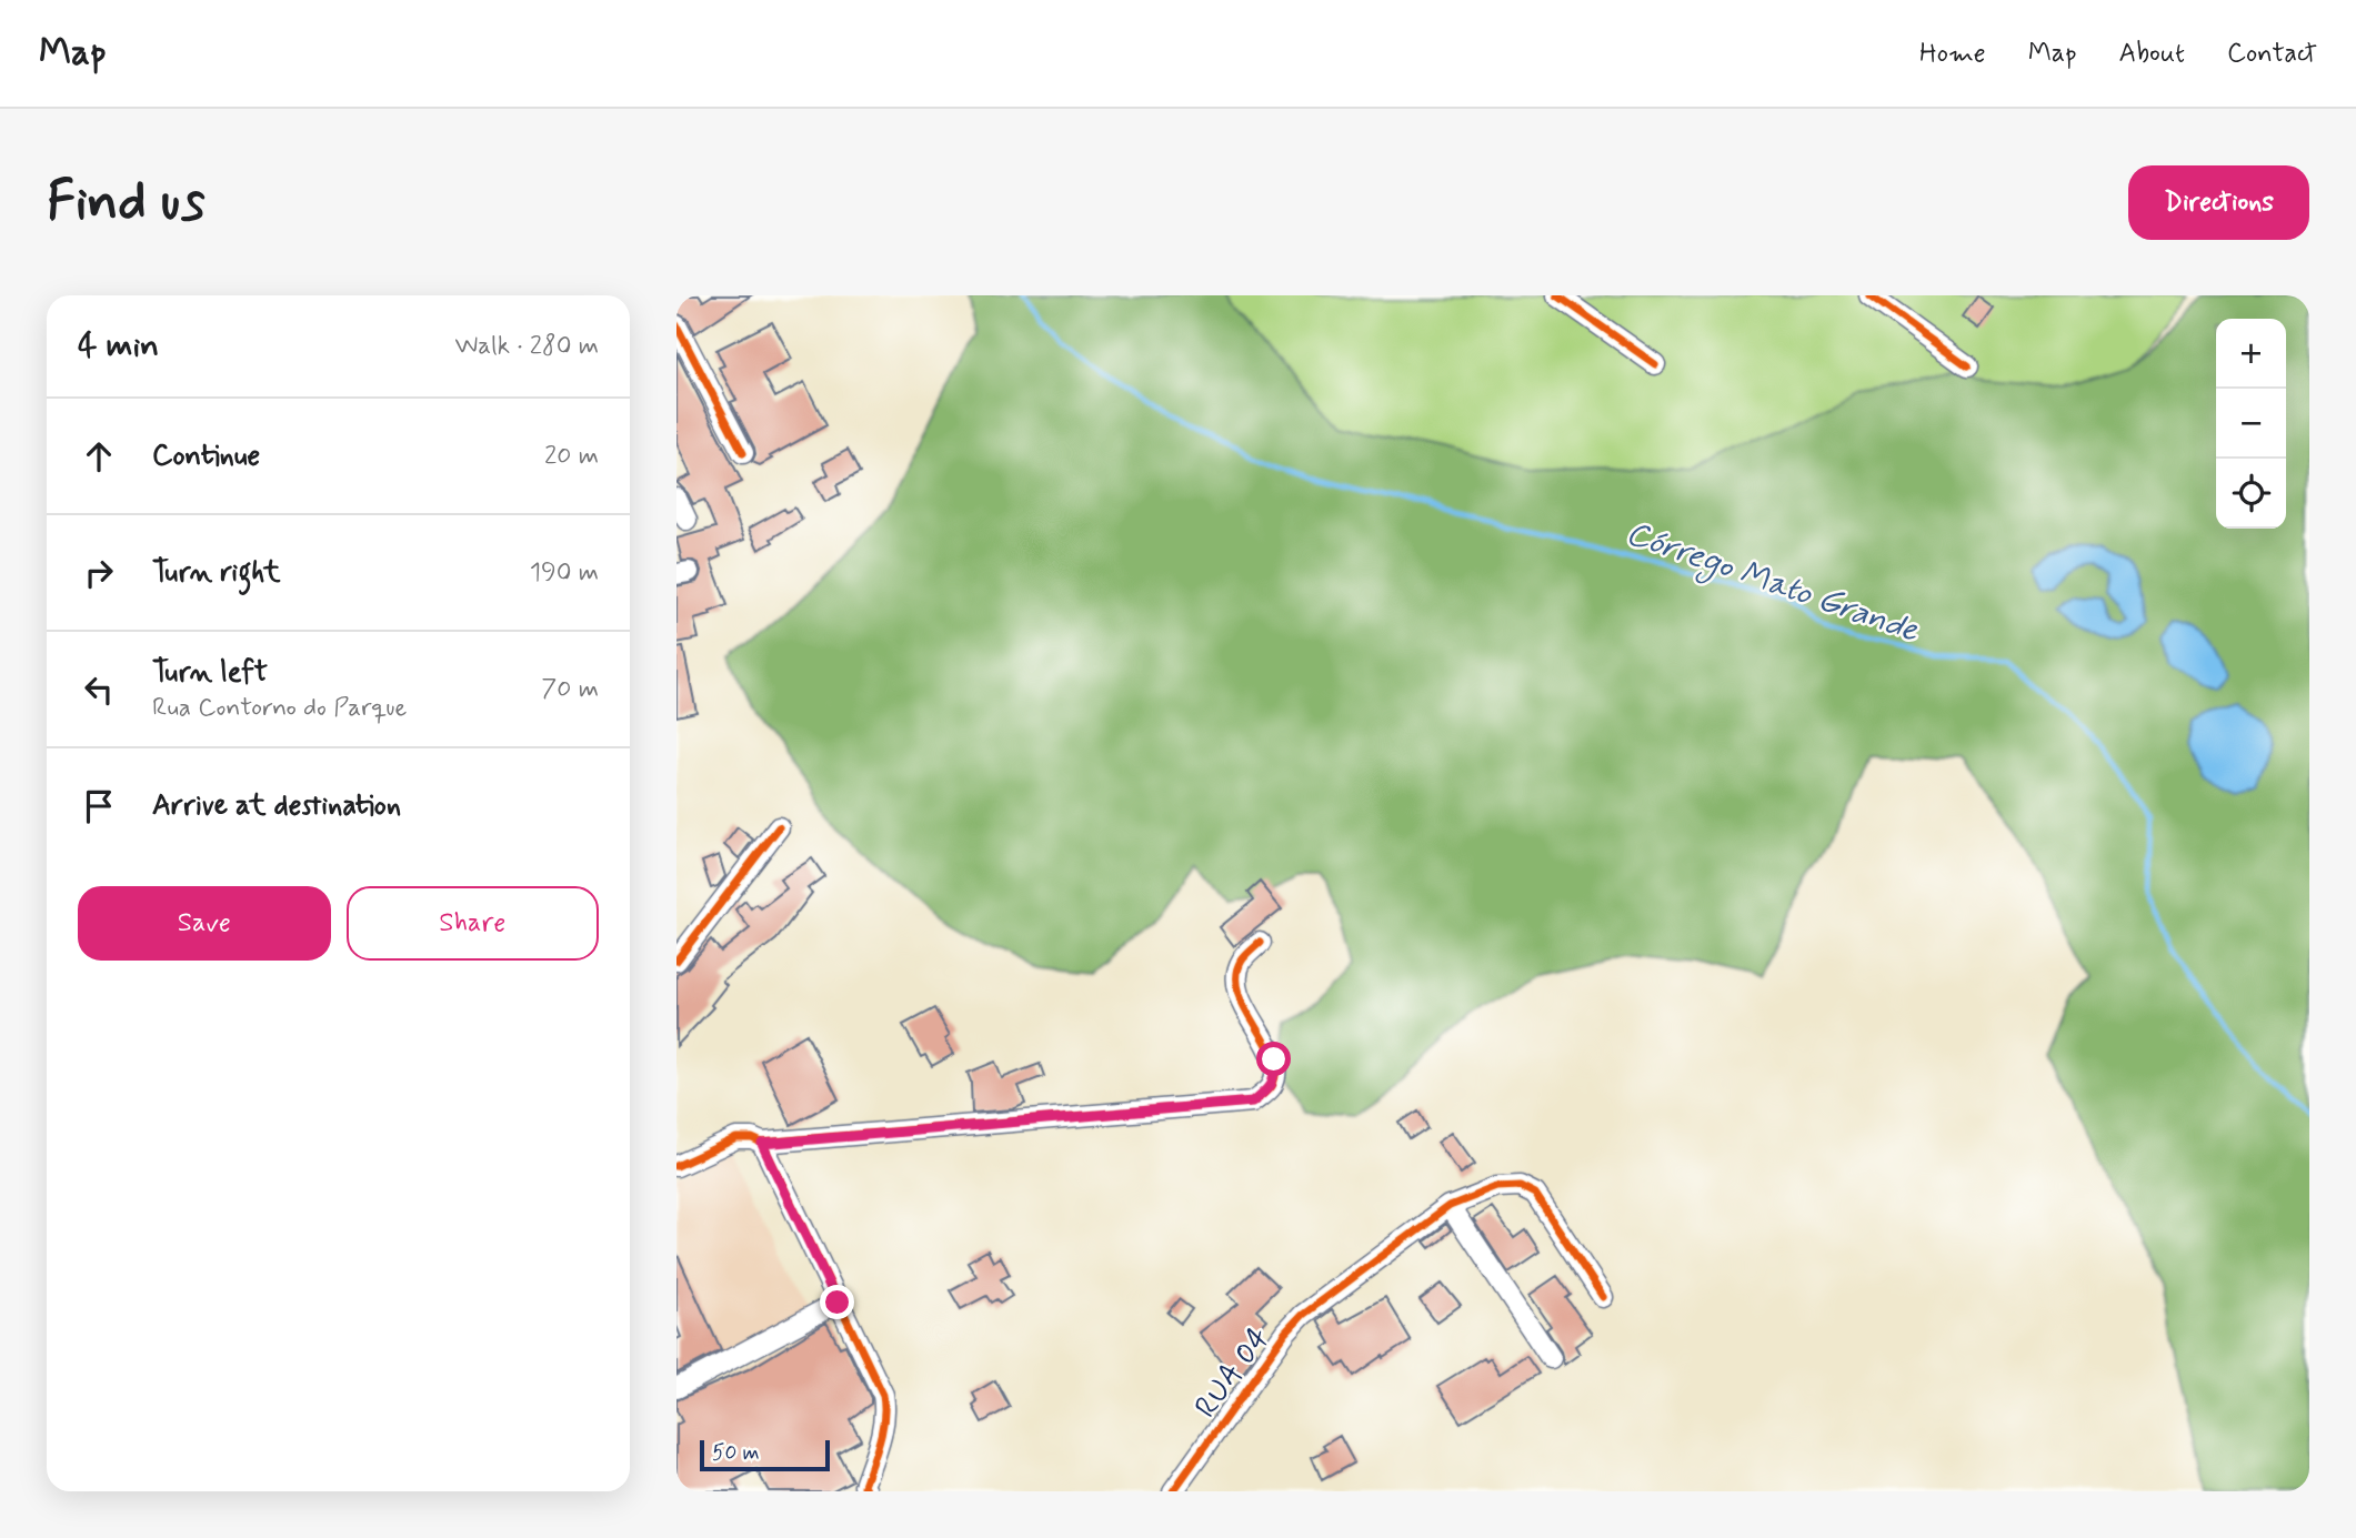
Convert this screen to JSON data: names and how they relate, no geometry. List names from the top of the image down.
{
  "streets": {
    "street": ["RUA 04"]
  },
  "water": ["Córrego Mato Grande"],
  "scale_bar": "50 m",
  "page": {
    "header": "Map",
    "nav": [
      "Home",
      "Map",
      "About",
      "Contact"
    ],
    "buttons": [
      "Directions",
      ["Save", "Share"]
    ],
    "title": "Find us",
    "heading": ["4 min", "Walk · 280 m"],
    "map_buttons": ["+", "−"],
    "list": [
      ["Continue", "20 m"],
      ["Turn right", "190 m"],
      ["Turn left", "Rua Contorno do Parque", "70 m"],
      "Arrive at destination"
    ],
    "scale": "50 m"
  }
}
